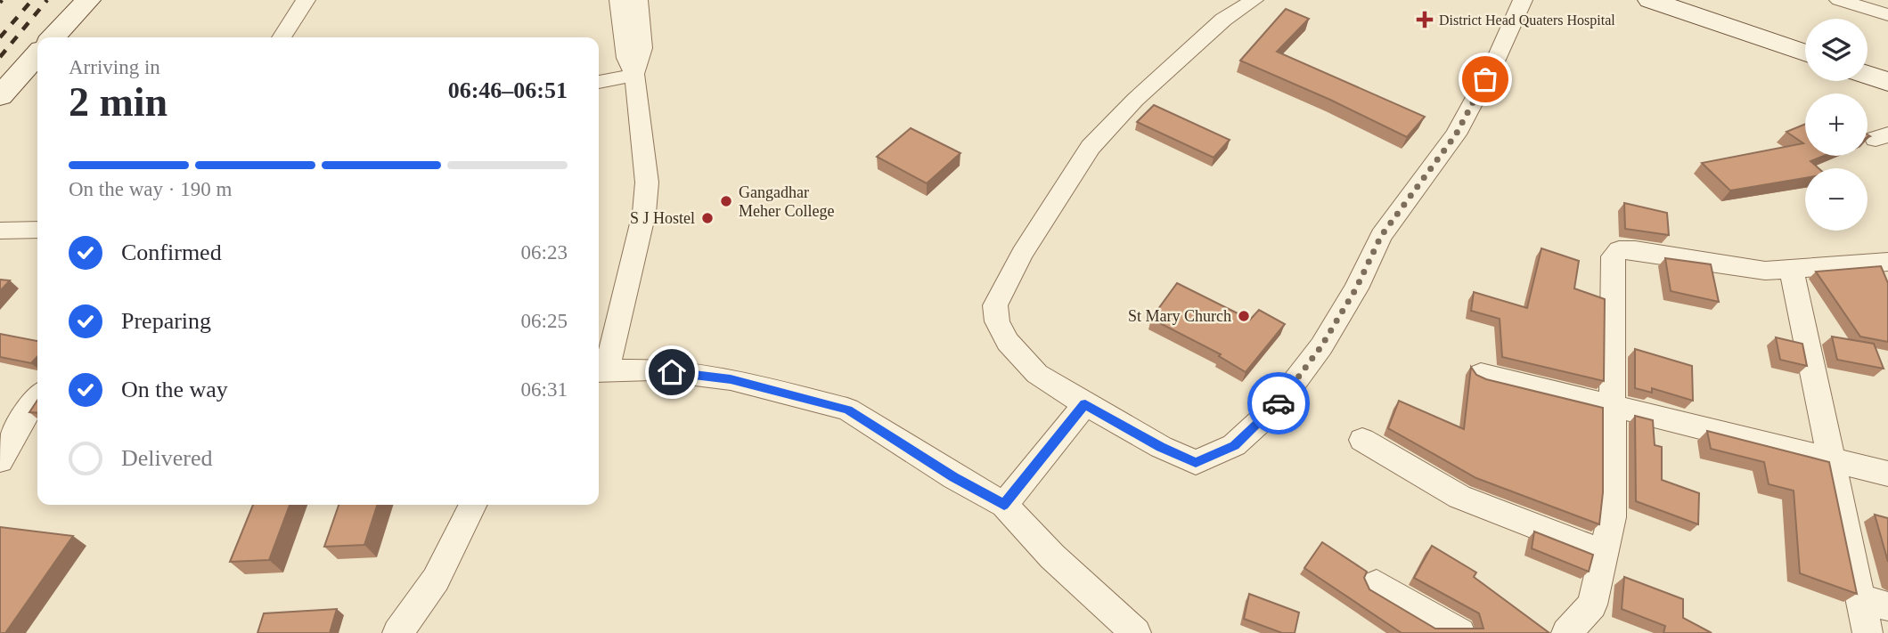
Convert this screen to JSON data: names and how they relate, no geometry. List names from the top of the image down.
{
  "places": {
    "health": ["District Head Quaters Hospital"],
    "other": ["Gangadhar Meher College", "S J Hostel", "St Mary Church"]
  },
  "page": {
    "map_buttons": ["+", "−"],
    "heading": ["2 min", "Arriving in", "06:46–06:51"],
    "bar": "On the way · 190 m",
    "list": [
      ["Confirmed", "06:23"],
      ["Preparing", "06:25"],
      ["On the way", "06:31"],
      "Delivered"
    ]
  }
}
